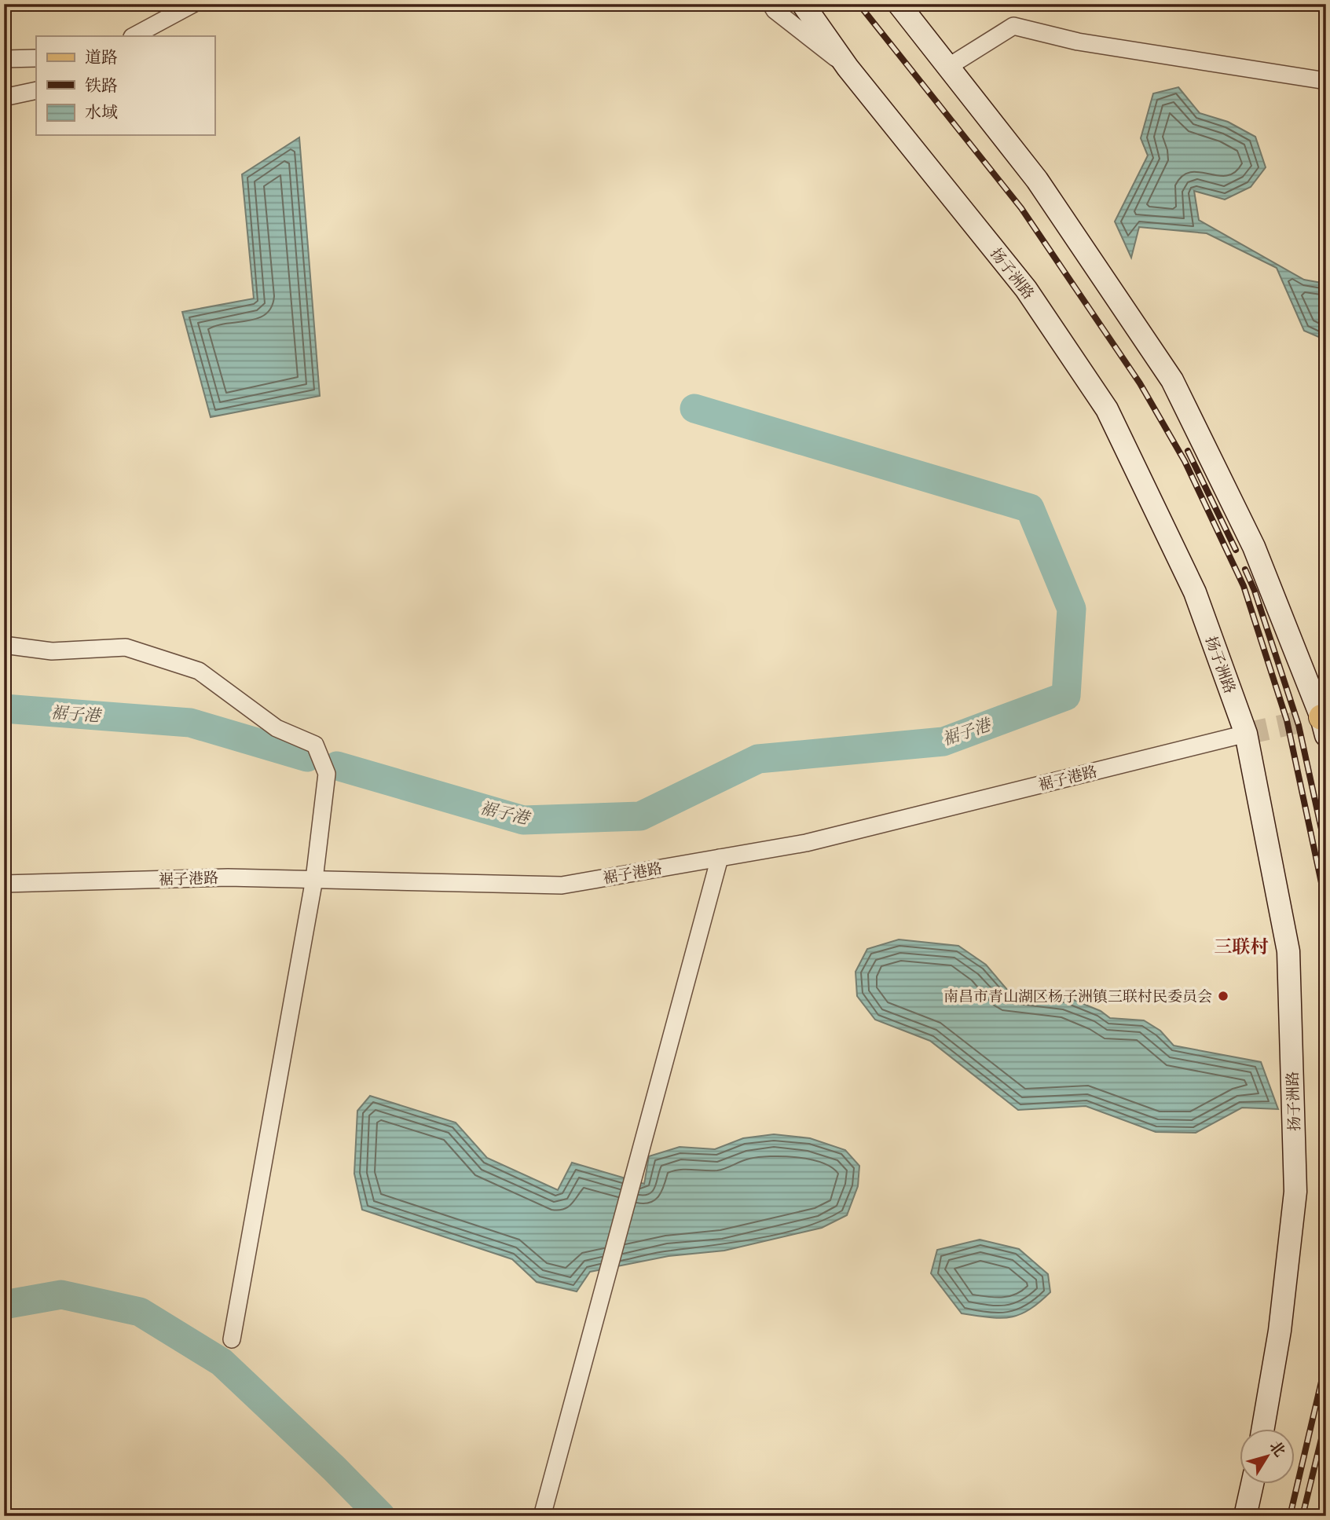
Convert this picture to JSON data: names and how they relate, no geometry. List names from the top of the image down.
{
  "streets": {
    "main road": ["扬子洲路"],
    "street": ["裾子港路"]
  },
  "crossings": [
    ["扬子洲路", "裾子港路"]
  ],
  "districts": ["三联村"],
  "water": ["裾子港"],
  "places": ["南昌市青山湖区杨子洲镇三联村民委员会"],
  "legend": ["道路", "铁路", "水域"],
  "north": "top right"
}
